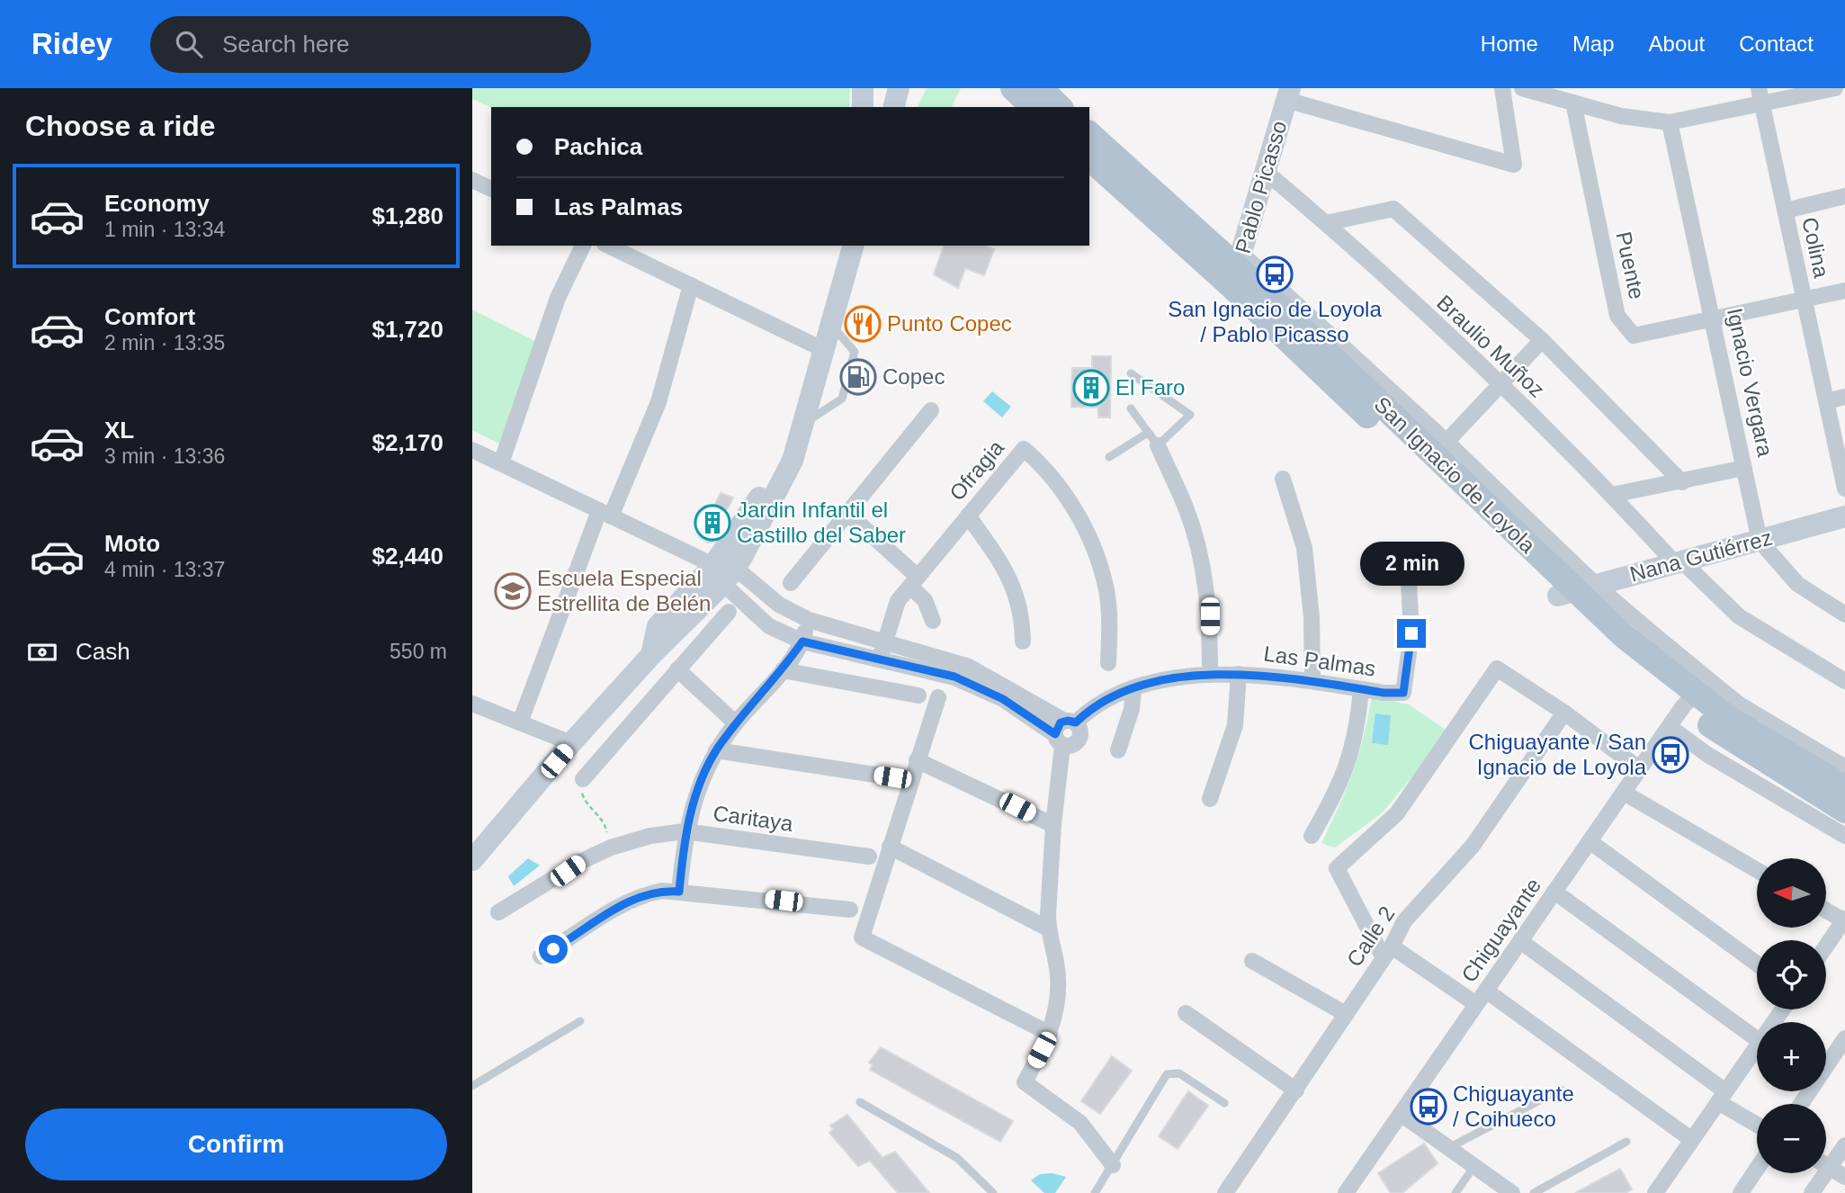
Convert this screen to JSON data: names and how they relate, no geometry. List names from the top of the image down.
{
  "streets": {
    "main road": ["Pablo Picasso", "San Ignacio de Loyola", "Nana Gutiérrez"],
    "street": [
      "Colina",
      "Puente",
      "Braulio Muñoz",
      "Ignacio Vergara",
      "Ofragia",
      "Las Palmas",
      "Caritaya",
      "Chiguayante",
      "Calle 2"
    ]
  },
  "crossings": [
    ["Pablo Picasso", "Braulio Muñoz"],
    ["Pablo Picasso", "San Ignacio de Loyola"],
    ["Colina", "Puente"],
    ["Puente", "Ignacio Vergara"],
    ["Braulio Muñoz", "Nana Gutiérrez"],
    ["Ignacio Vergara", "Nana Gutiérrez"],
    ["San Ignacio de Loyola", "Nana Gutiérrez"],
    ["San Ignacio de Loyola", "Chiguayante"]
  ],
  "places": {
    "bus stop": ["San Ignacio de Loyola / Pablo Picasso", "Chiguayante / San Ignacio de Loyola", "Chiguayante / Coihueco"],
    "restaurant": ["Punto Copec"],
    "fuel station": ["Copec"],
    "building": ["El Faro", "Jardin Infantil el Castillo del Saber"],
    "school or university": ["Escuela Especial Estrellita de Belén"]
  },
  "north": "left",
  "page": {
    "header": "Ridey",
    "search": "Search here",
    "nav": [
      "Home",
      "Map",
      "About",
      "Contact"
    ],
    "heading": "Choose a ride",
    "banner": ["Pachica", "Las Palmas"],
    "list": [
      {
        "name": "Economy",
        "note": "1 min · 13:34",
        "value": "$1,280"
      },
      {
        "name": "Comfort",
        "note": "2 min · 13:35",
        "value": "$1,720"
      },
      {
        "name": "XL",
        "note": "3 min · 13:36",
        "value": "$2,170"
      },
      {
        "name": "Moto",
        "note": "4 min · 13:37",
        "value": "$2,440"
      }
    ],
    "bubble": "2 min",
    "pay": ["Cash", "550 m"],
    "map_buttons": ["+", "−"],
    "buttons": "Confirm"
  }
}
